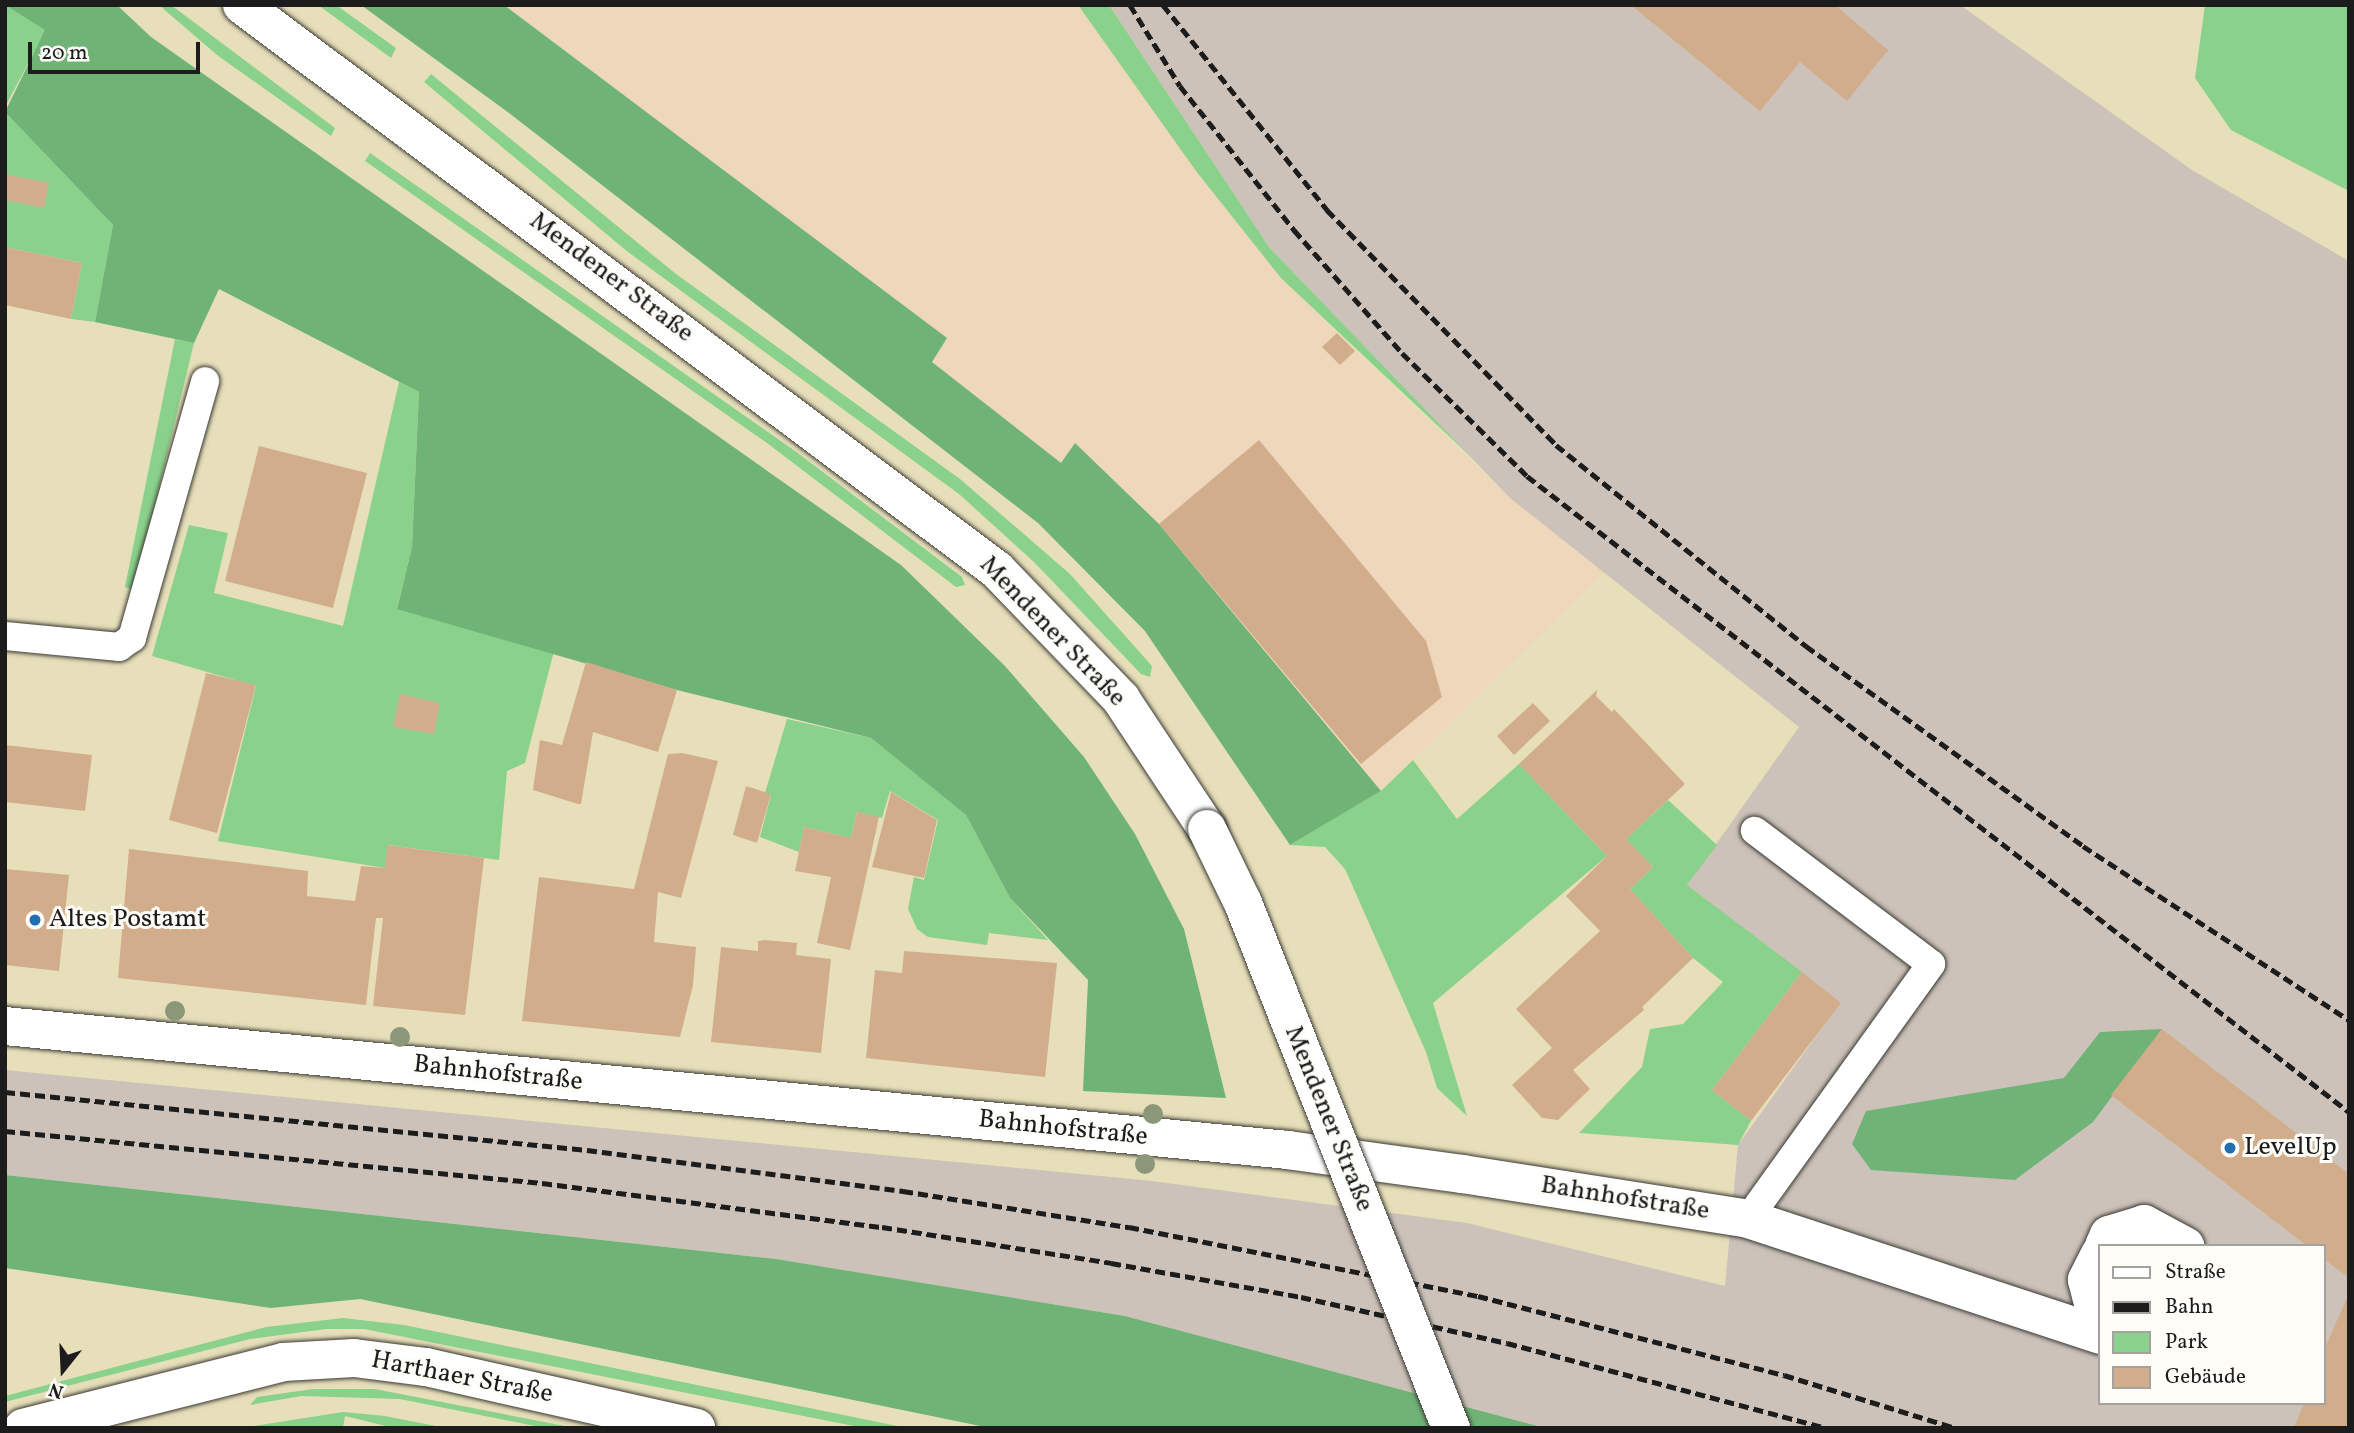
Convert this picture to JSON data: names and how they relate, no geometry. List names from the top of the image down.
{
  "streets": {
    "street": ["Mendener Straße", "Bahnhofstraße", "Harthaer Straße"]
  },
  "places": ["Altes Postamt", "LevelUp"],
  "legend": [
    "Straße",
    "Bahn",
    "Park",
    "Gebäude"
  ],
  "scale_bar": "20 m",
  "north": "bottom"
}
